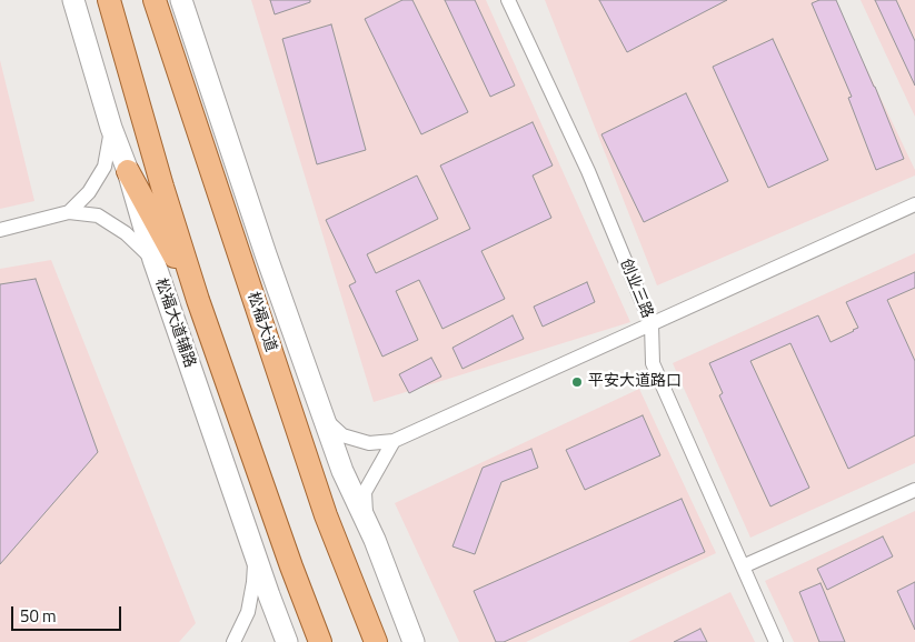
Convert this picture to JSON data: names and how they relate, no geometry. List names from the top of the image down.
{
  "streets": {
    "main road": ["松福大道", "松福大道辅路"],
    "street": ["创业三路"]
  },
  "places": ["平安大道路口"],
  "scale_bar": "50 m"
}
